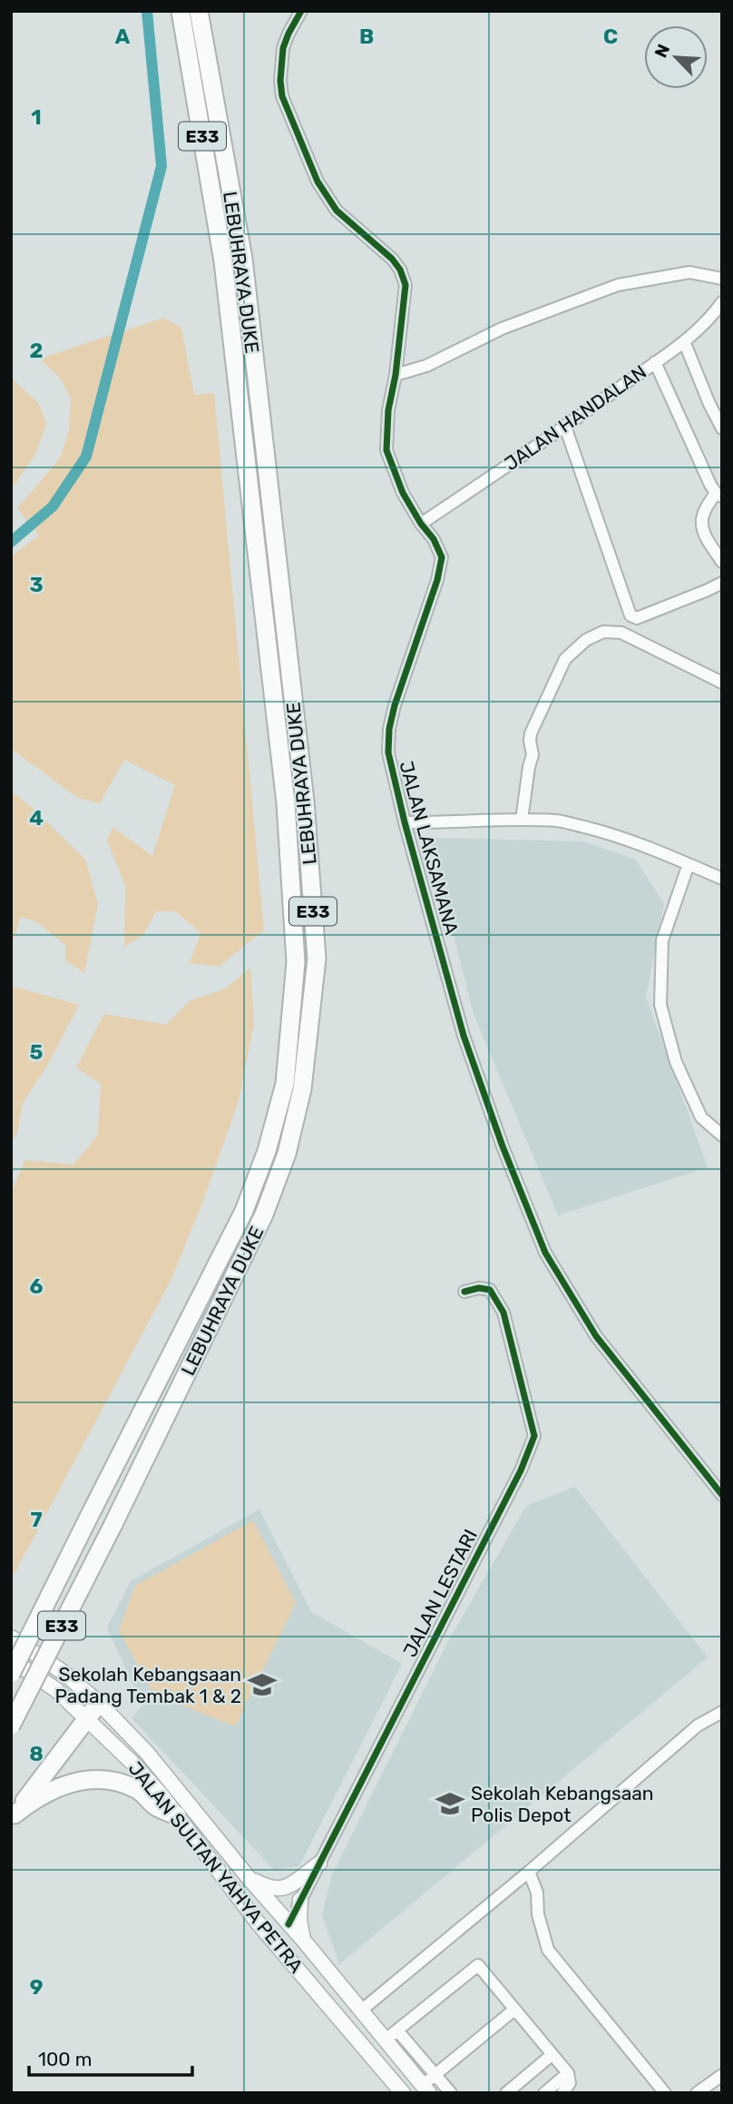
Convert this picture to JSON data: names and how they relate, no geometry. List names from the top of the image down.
{
  "streets": {
    "highway": ["E33", "LEBUHRAYA DUKE"],
    "main road": ["JALAN SULTAN YAHYA PETRA"],
    "street": ["JALAN HANDALAN", "JALAN LAKSAMANA", "JALAN LESTARI"]
  },
  "crossings": [
    ["JALAN HANDALAN", "JALAN LAKSAMANA"],
    ["JALAN LESTARI", "JALAN SULTAN YAHYA PETRA"]
  ],
  "places": {
    "school or university": ["Sekolah Kebangsaan Padang Tembak 1 & 2", "Sekolah Kebangsaan Polis Depot"]
  },
  "scale_bar": "100 m",
  "north": "top left",
  "grid": {
    "columns": ["A", "B", "C"],
    "rows": [
      "1",
      "2",
      "3",
      "4",
      "5",
      "6",
      "7",
      "8",
      "9"
    ]
  }
}
